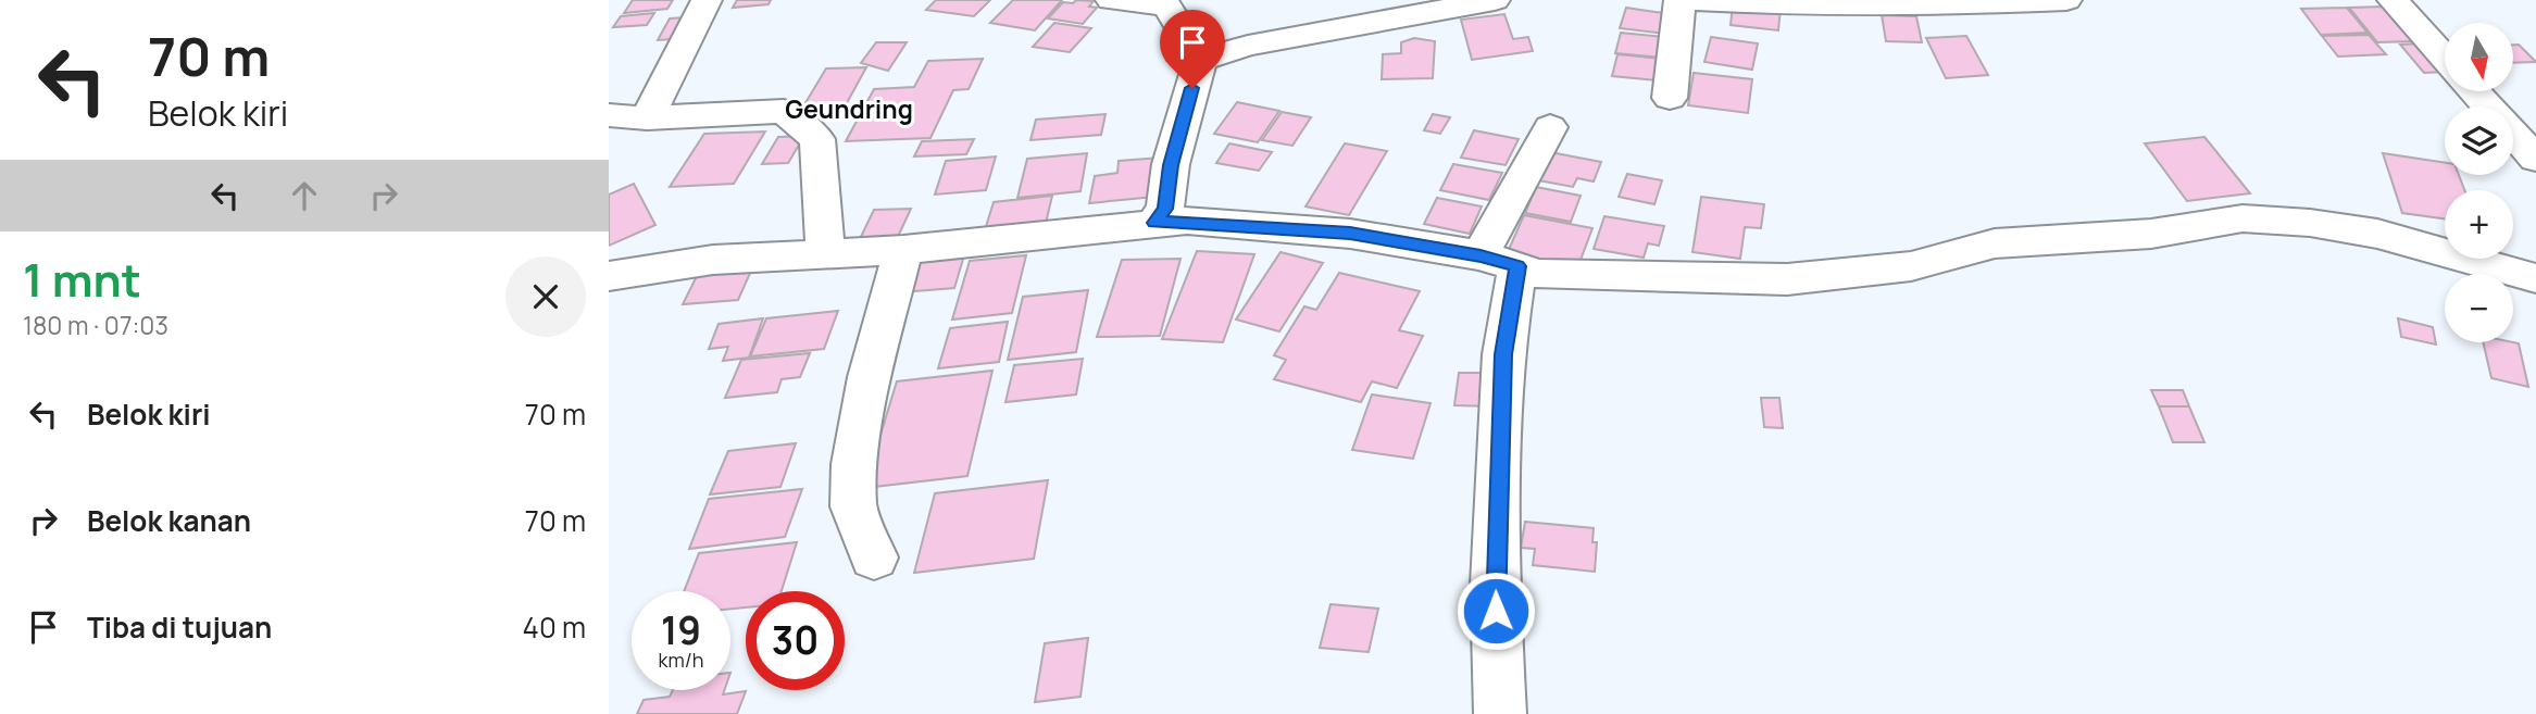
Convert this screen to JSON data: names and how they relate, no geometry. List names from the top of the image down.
{
  "districts": ["Geundring"],
  "north": "bottom",
  "page": {
    "turn": ["70 m", "Belok kiri"],
    "map_buttons": ["+", "−"],
    "heading": ["1 mnt", "180 m · 07:03"],
    "list": [
      {
        "name": "Belok kiri",
        "value": "70 m"
      },
      {
        "name": "Belok kanan",
        "value": "70 m"
      },
      {
        "name": "Tiba di tujuan",
        "value": "40 m"
      }
    ],
    "speed": "19 km/h",
    "limit": "30"
  }
}
